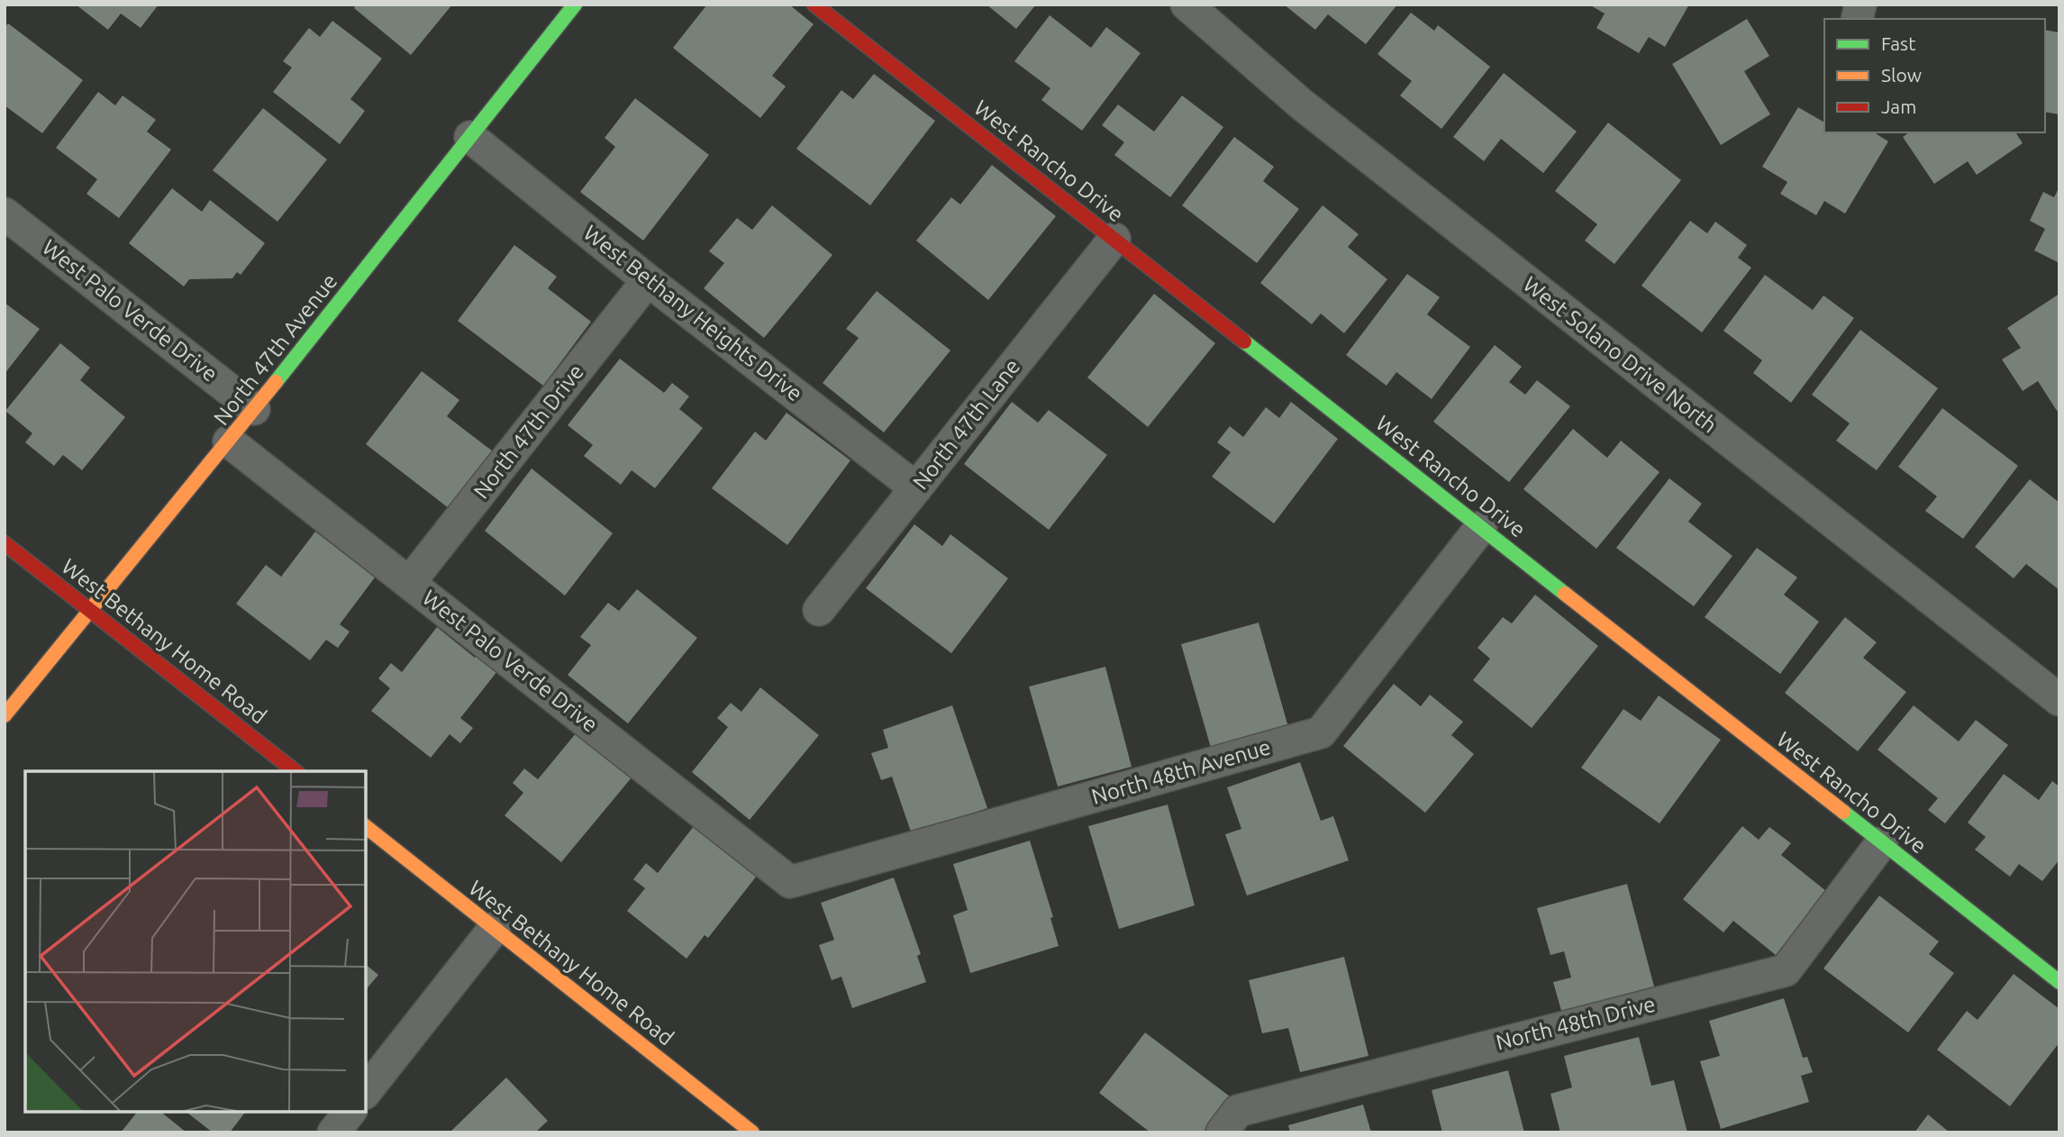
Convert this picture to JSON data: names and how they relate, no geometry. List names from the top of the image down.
{
  "streets": {
    "street": [
      "West Rancho Drive",
      "West Palo Verde Drive",
      "West Bethany Heights Drive",
      "North 47th Avenue",
      "West Solano Drive North",
      "North 47th Lane",
      "North 47th Drive",
      "West Bethany Home Road",
      "North 48th Avenue",
      "North 48th Drive"
    ]
  },
  "crossings": [
    ["West Rancho Drive", "North 47th Lane"],
    ["West Rancho Drive", "North 48th Avenue"],
    ["West Rancho Drive", "North 48th Drive"],
    ["West Palo Verde Drive", "North 47th Avenue"],
    ["West Palo Verde Drive", "North 47th Drive"],
    ["West Palo Verde Drive", "North 48th Avenue"],
    ["West Bethany Heights Drive", "North 47th Avenue"],
    ["West Bethany Heights Drive", "North 47th Lane"],
    ["West Bethany Heights Drive", "North 47th Drive"],
    ["North 47th Avenue", "West Bethany Home Road"]
  ],
  "legend": ["Fast", "Slow", "Jam"]
}
